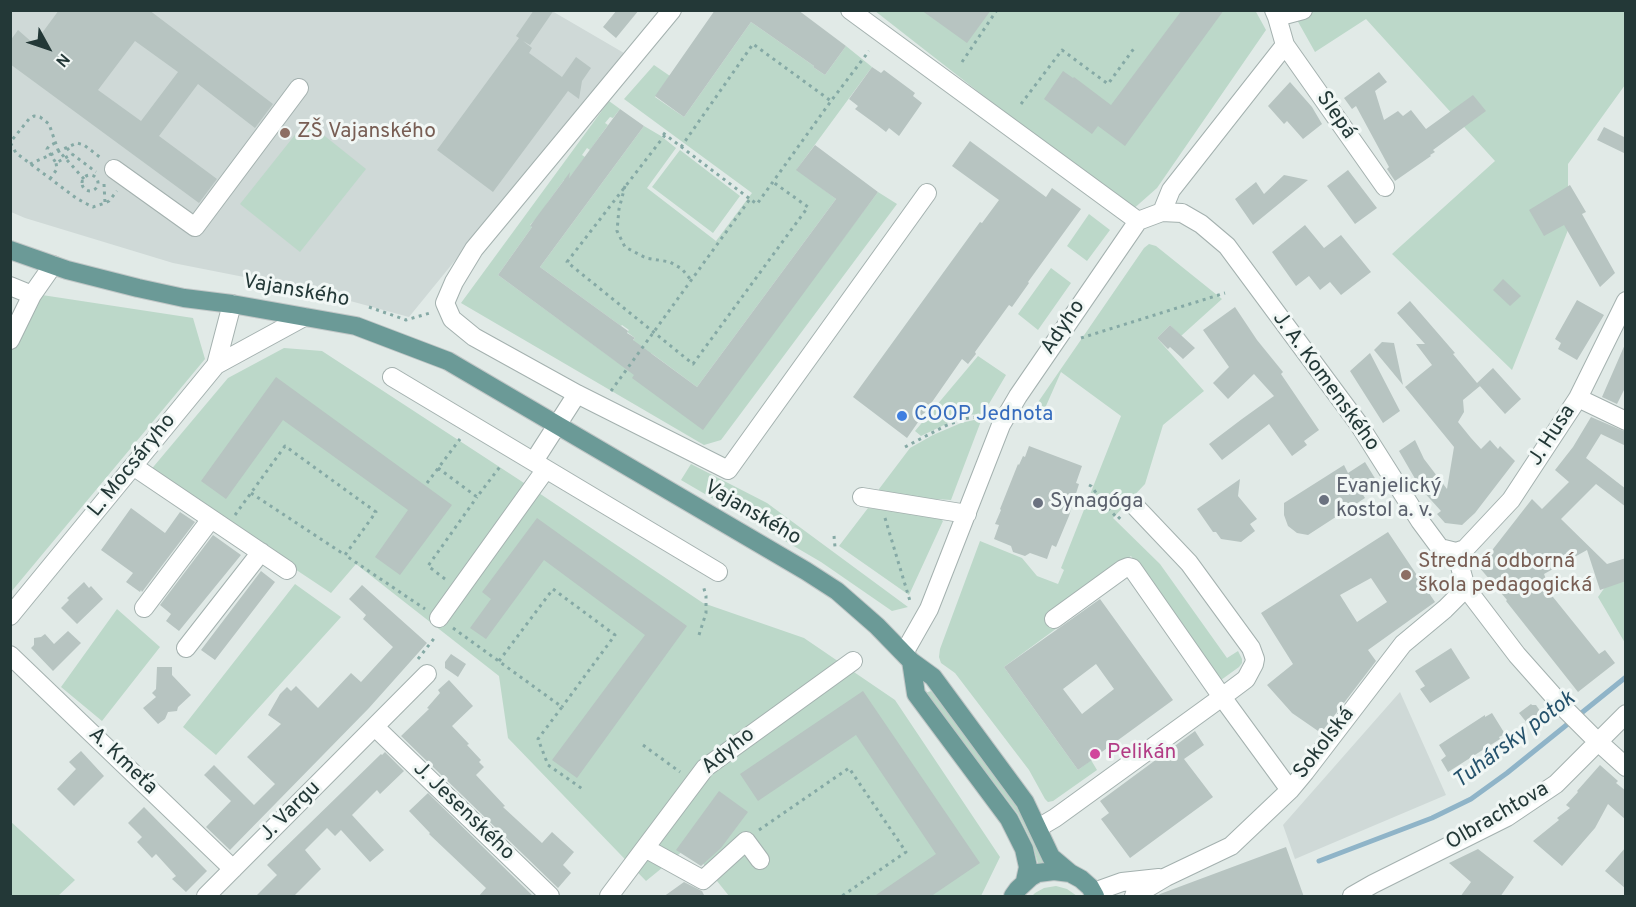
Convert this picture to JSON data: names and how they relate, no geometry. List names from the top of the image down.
{
  "streets": {
    "main road": ["Vajanského"],
    "street": [
      "Slepá",
      "Adyho",
      "J. A. Komenského",
      "J. Husa",
      "L. Mocsáryho",
      "Sokolská",
      "A. Kmeťa",
      "J. Vargu",
      "J. Jesenského",
      "Olbrachtova"
    ]
  },
  "crossings": [
    ["Vajanského", "Adyho"],
    ["Vajanského", "L. Mocsáryho"],
    ["Vajanského", "Sokolská"],
    ["J. A. Komenského", "J. Husa"],
    ["A. Kmeťa", "J. Vargu"],
    ["J. Vargu", "J. Jesenského"]
  ],
  "water": ["Tuhársky potok"],
  "places": [
    "ZŠ Vajanského",
    "COOP Jednota",
    "Evanjelický kostol a. v.",
    "Synagóga",
    "Stredná odborná škola pedagogická",
    "Pelikán"
  ],
  "north": "bottom right"
}
